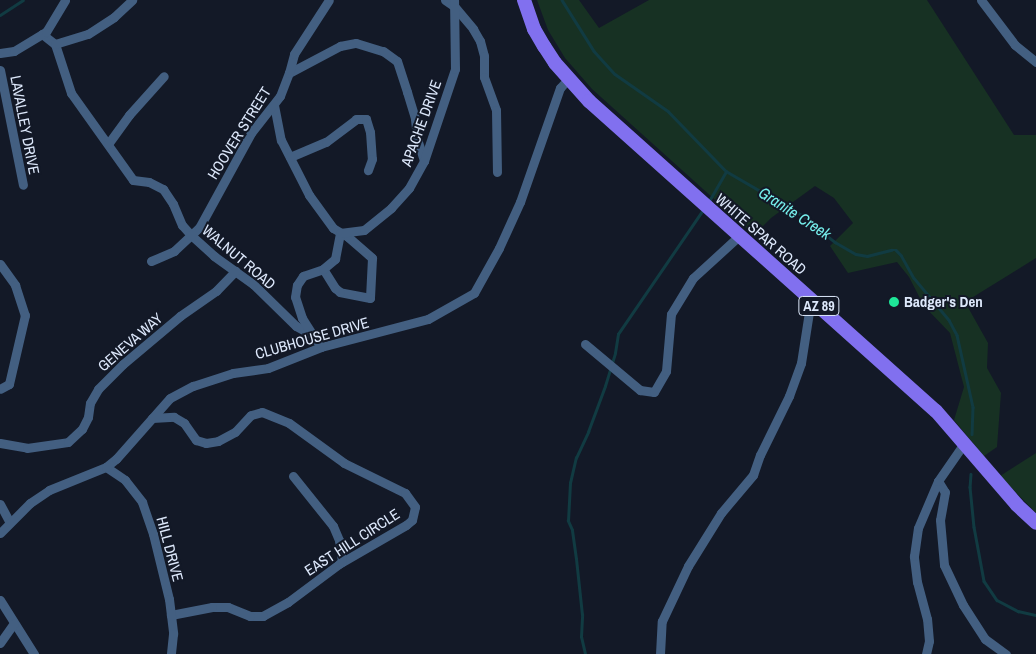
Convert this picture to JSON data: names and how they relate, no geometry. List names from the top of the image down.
{
  "streets": {
    "main road": ["WHITE SPAR ROAD", "AZ 89"],
    "street": [
      "APACHE DRIVE",
      "LAVALLEY DRIVE",
      "HOOVER STREET",
      "WALNUT ROAD",
      "CLUBHOUSE DRIVE",
      "GENEVA WAY",
      "EAST HILL CIRCLE",
      "HILL DRIVE"
    ]
  },
  "crossings": [
    ["APACHE DRIVE", "HOOVER STREET"],
    ["HOOVER STREET", "WALNUT ROAD"],
    ["WHITE SPAR ROAD", "CLUBHOUSE DRIVE"],
    ["WALNUT ROAD", "CLUBHOUSE DRIVE"],
    ["WALNUT ROAD", "GENEVA WAY"],
    ["CLUBHOUSE DRIVE", "EAST HILL CIRCLE"],
    ["CLUBHOUSE DRIVE", "HILL DRIVE"],
    ["EAST HILL CIRCLE", "HILL DRIVE"]
  ],
  "water": ["Granite Creek"],
  "places": ["Badger's Den"]
}
